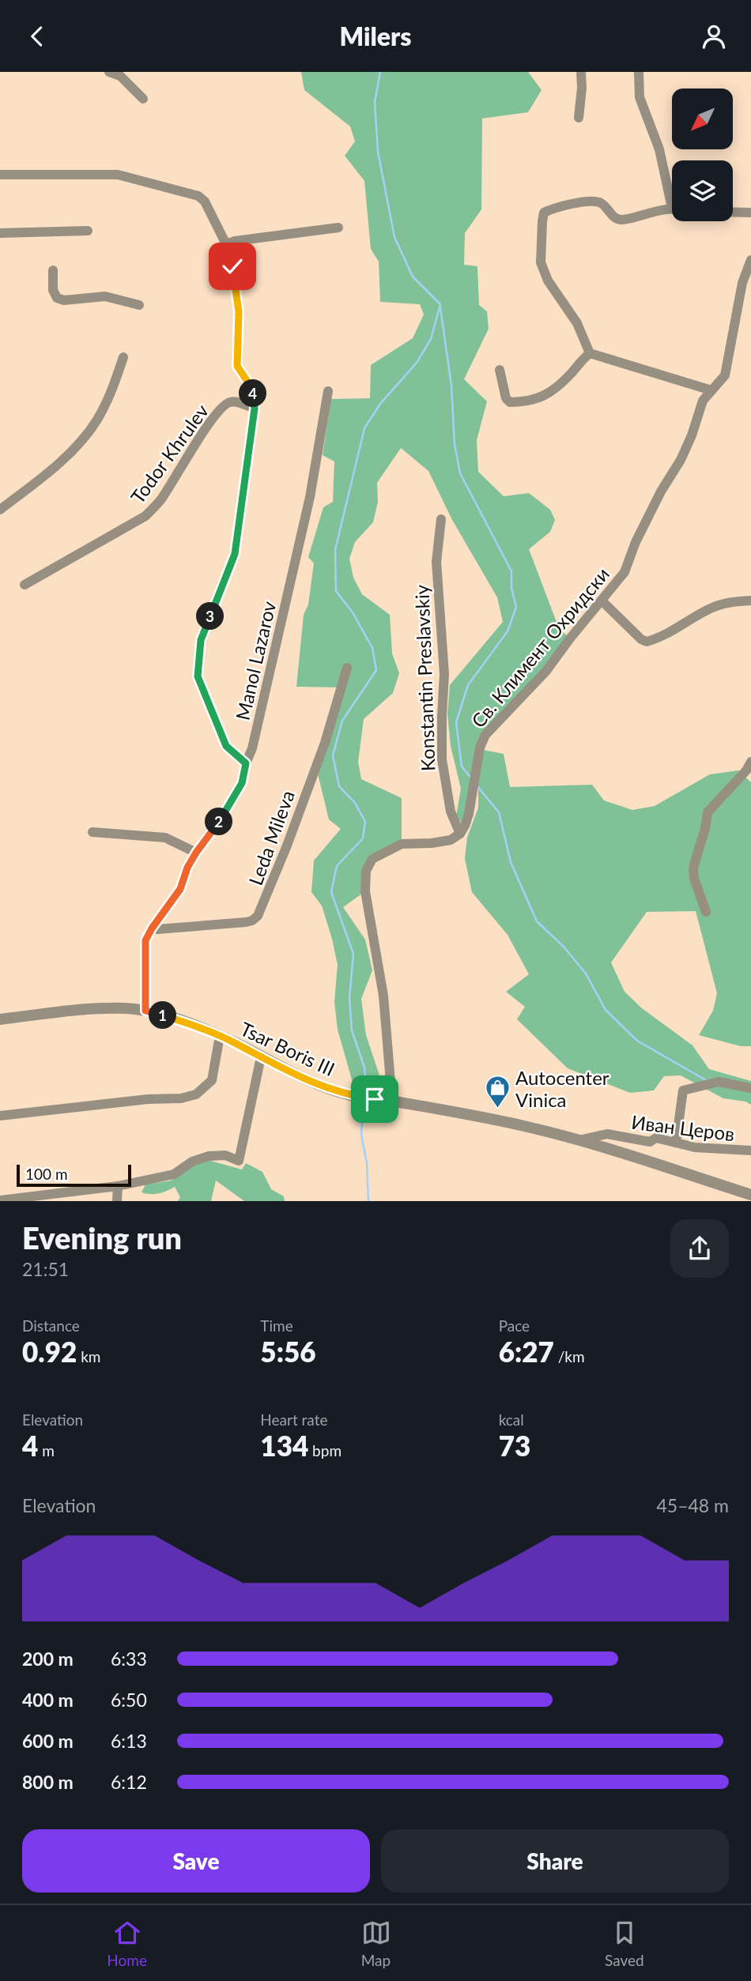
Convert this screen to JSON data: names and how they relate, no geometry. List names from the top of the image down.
{
  "streets": {
    "street": [
      "Todor Khrulev",
      "Св. Климент Охридски",
      "Manol Lazarov",
      "Konstantin Preslavskiy",
      "Leda Mileva",
      "Tsar Boris III",
      "Иван Церов"
    ]
  },
  "crossings": [
    ["Св. Климент Охридски", "Konstantin Preslavskiy"],
    ["Manol Lazarov", "Leda Mileva"],
    ["Manol Lazarov", "Tsar Boris III"],
    ["Tsar Boris III", "Иван Церов"]
  ],
  "places": {
    "shop": ["Autocenter Vinica"]
  },
  "scale_bar": "100 m",
  "north": "bottom left",
  "page": {
    "header": "Milers",
    "pins": [
      "4",
      "3",
      "2",
      "1"
    ],
    "scale": "100 m",
    "heading": ["Evening run", "21:51"],
    "stats": [
      ["Distance", "0.92 km"],
      ["Time", "5:56"],
      ["Pace", "6:27 /km"],
      ["Elevation", "4 m"],
      ["Heart rate", "134 bpm"],
      ["kcal", "73"]
    ],
    "chart": ["Elevation", "45–48 m"],
    "list": [
      {
        "name": "200 m",
        "note": "6:33"
      },
      {
        "name": "400 m",
        "note": "6:50"
      },
      {
        "name": "600 m",
        "note": "6:13"
      },
      {
        "name": "800 m",
        "note": "6:12"
      }
    ],
    "buttons": ["Save", "Share"],
    "tabs": ["Home", "Map", "Saved"]
  }
}
